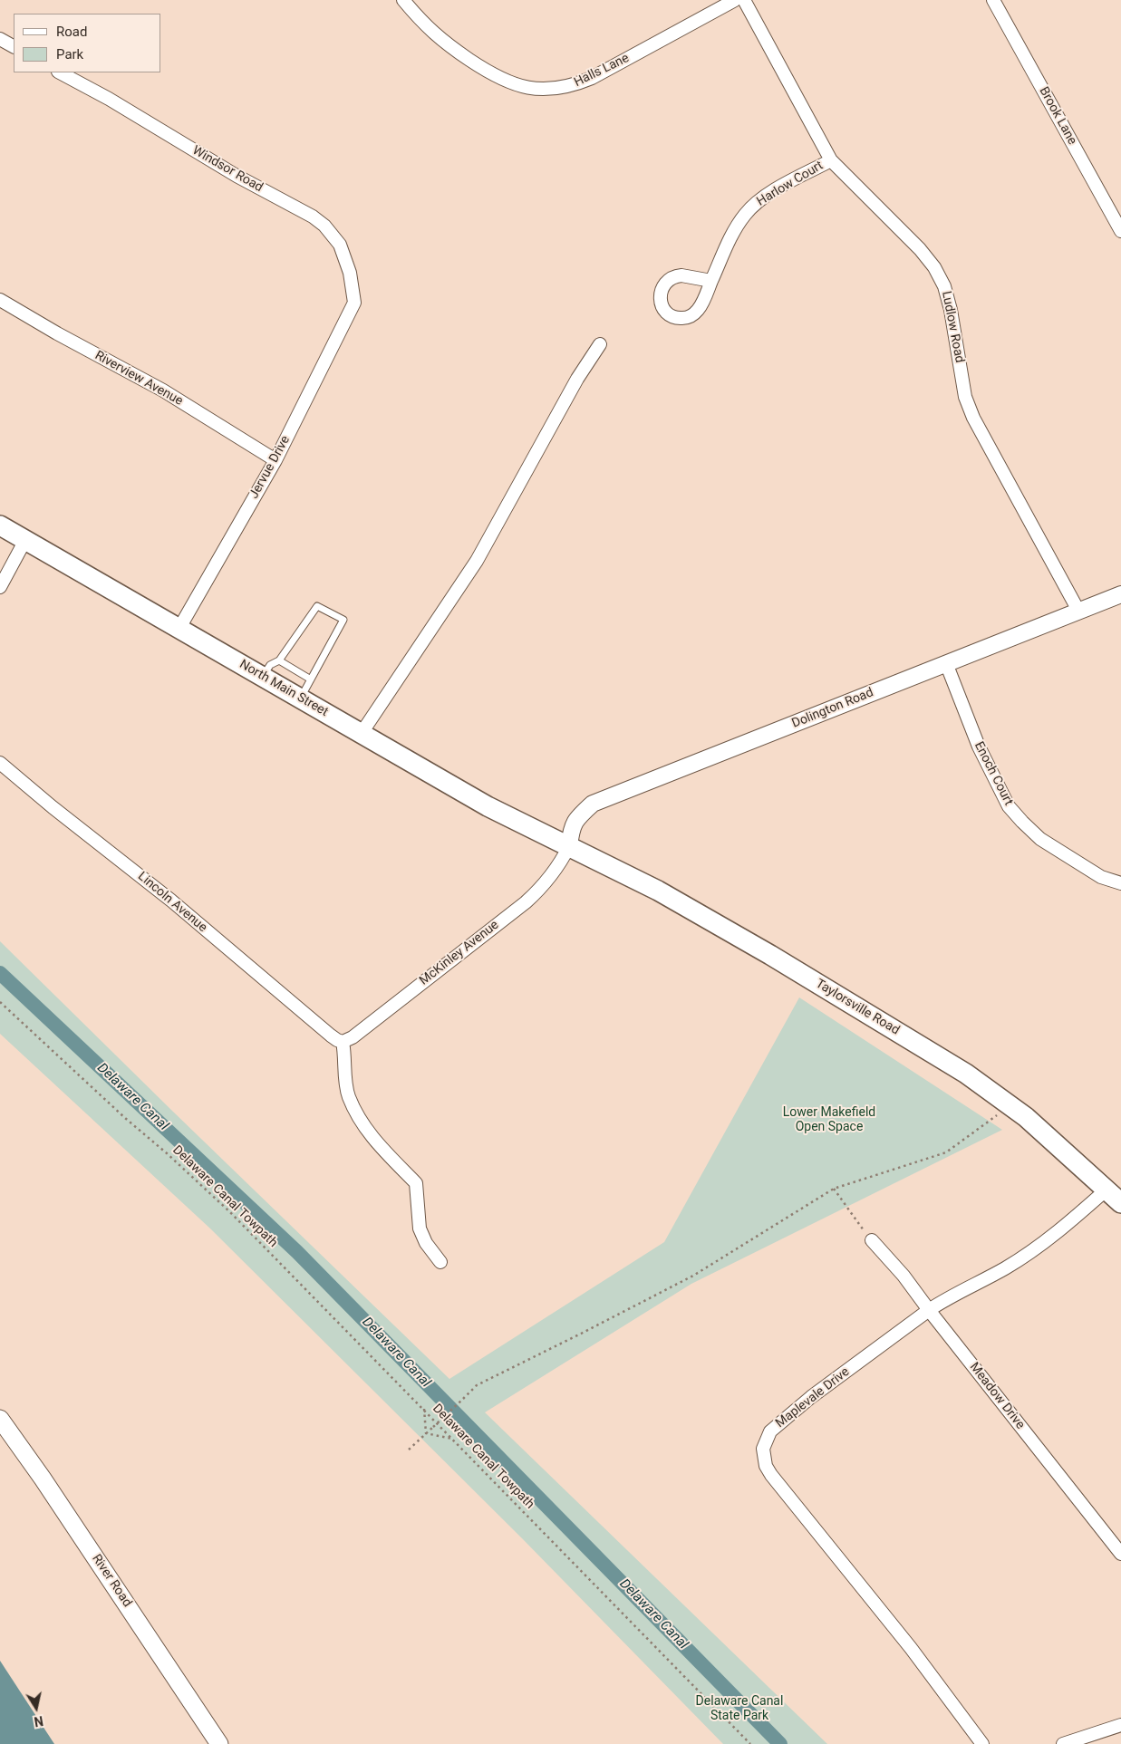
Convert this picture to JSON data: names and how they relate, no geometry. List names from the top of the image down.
{
  "streets": {
    "main road": ["North Main Street", "Taylorsville Road", "River Road"],
    "street": [
      "Halls Lane",
      "Brook Lane",
      "Windsor Road",
      "Harlow Court",
      "Ludlow Road",
      "Riverview Avenue",
      "Jervue Drive",
      "Dolington Road",
      "Enoch Court",
      "Lincoln Avenue",
      "McKinley Avenue",
      "Meadow Drive",
      "Maplevale Drive"
    ],
    "path": ["Delaware Canal Towpath"]
  },
  "crossings": [
    ["Windsor Road", "Jervue Drive"],
    ["Harlow Court", "Ludlow Road"],
    ["Ludlow Road", "Dolington Road"],
    ["Riverview Avenue", "Jervue Drive"],
    ["Jervue Drive", "North Main Street"],
    ["North Main Street", "Dolington Road"],
    ["North Main Street", "McKinley Avenue"],
    ["North Main Street", "Taylorsville Road"],
    ["Dolington Road", "Enoch Court"],
    ["Dolington Road", "McKinley Avenue"],
    ["Dolington Road", "Taylorsville Road"],
    ["Lincoln Avenue", "McKinley Avenue"],
    ["McKinley Avenue", "Taylorsville Road"],
    ["Taylorsville Road", "Maplevale Drive"],
    ["Meadow Drive", "Maplevale Drive"]
  ],
  "water": ["Delaware Canal"],
  "parks": ["Lower Makefield Open Space", "Delaware Canal State Park"],
  "legend": ["Road", "Park"],
  "north": "bottom"
}
